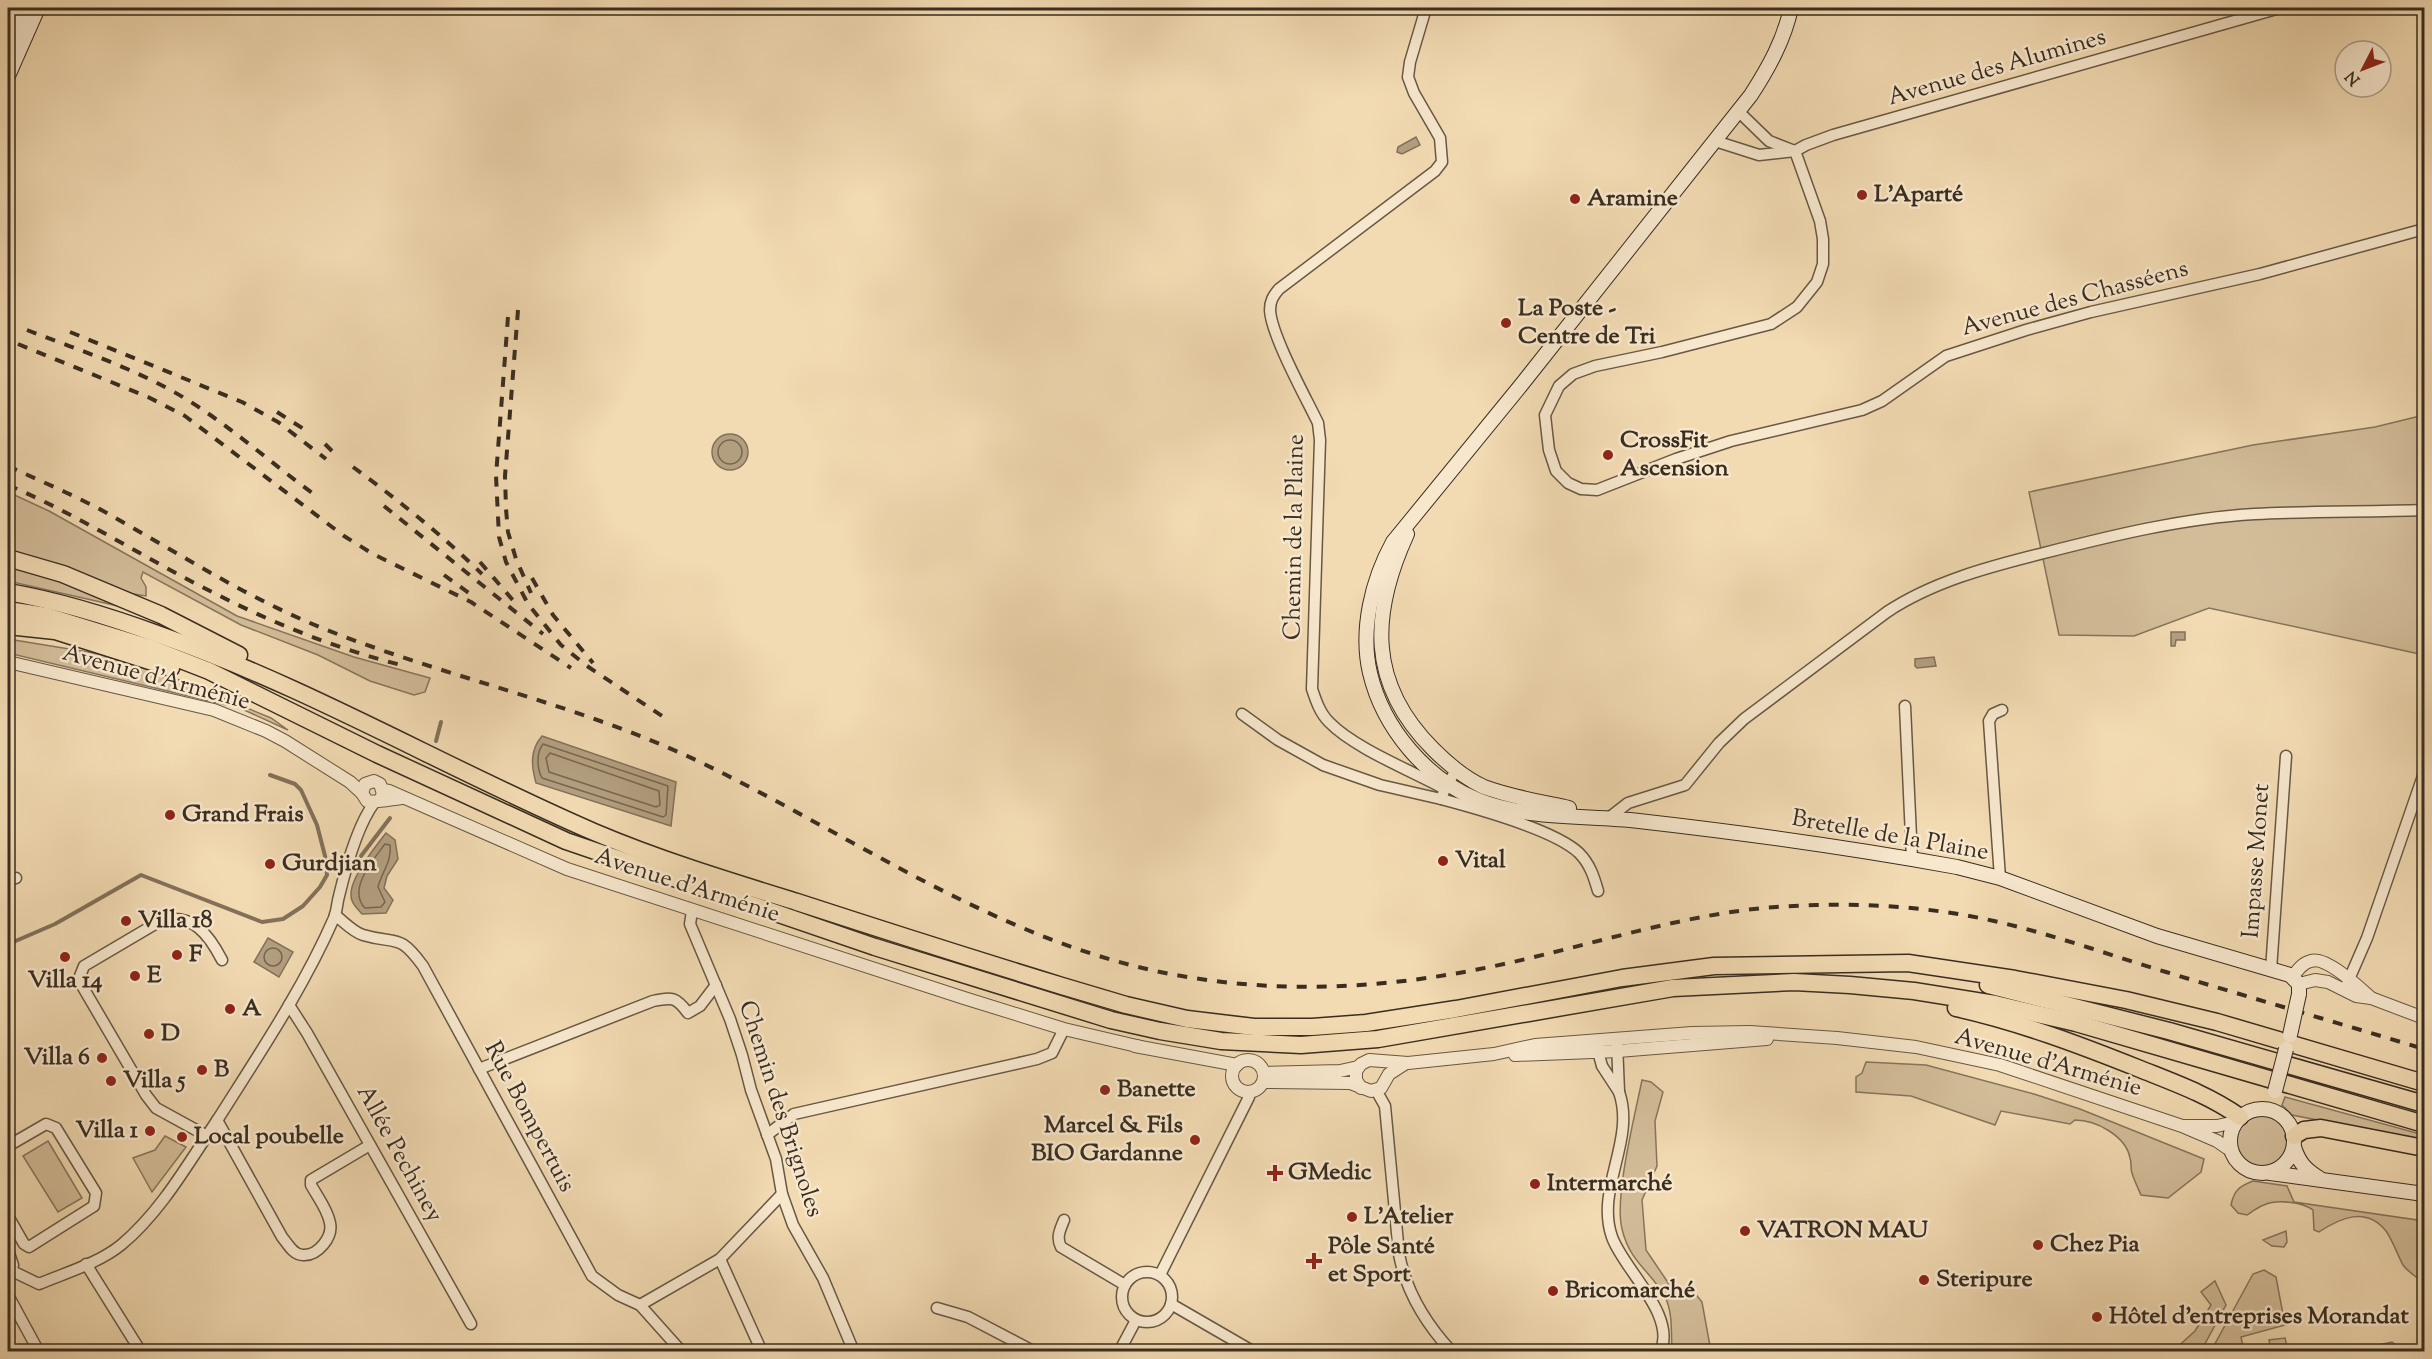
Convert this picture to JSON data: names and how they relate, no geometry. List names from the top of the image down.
{
  "streets": {
    "main road": ["Bretelle de la Plaine"],
    "street": [
      "Avenue des Alumines",
      "Avenue des Chasséens",
      "Chemin de la Plaine",
      "Avenue d'Arménie",
      "Impasse Monet",
      "Chemin des Brignoles",
      "Rue Bompertuis",
      "Allée Pechiney"
    ]
  },
  "crossings": [
    ["Avenue des Alumines", "Avenue des Chasséens"],
    ["Avenue des Alumines", "Bretelle de la Plaine"],
    ["Chemin de la Plaine", "Bretelle de la Plaine"],
    ["Avenue d'Arménie", "Chemin des Brignoles"],
    ["Bretelle de la Plaine", "Impasse Monet"]
  ],
  "places": {
    "other": [
      "L'Aparté",
      "Aramine",
      "La Poste - Centre de Tri",
      "CrossFit Ascension",
      "Grand Frais",
      "Vital",
      "Gurdjian",
      "Villa 18",
      "F",
      "Villa 14",
      "E",
      "A",
      "D",
      "Villa 6",
      "B",
      "Villa 5",
      "Banette",
      "Villa 1",
      "Local poubelle",
      "Marcel & Fils BIO Gardanne",
      "Intermarché",
      "L'Atelier",
      "VATRON MAU",
      "Chez Pia",
      "Steripure",
      "Bricomarché",
      "Hôtel d'entreprises Morandat"
    ],
    "health": ["GMedic", "Pôle Santé et Sport"]
  },
  "north": "bottom left"
}
